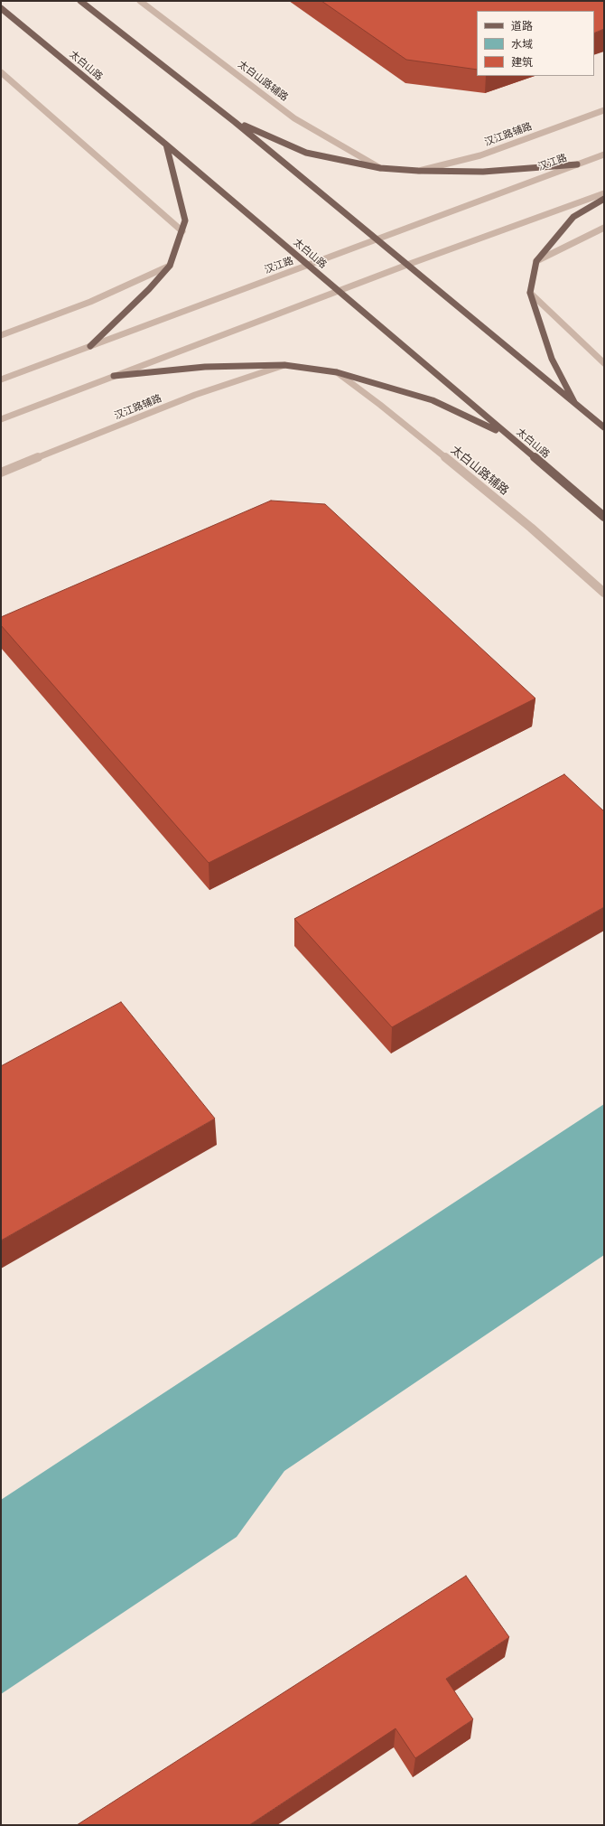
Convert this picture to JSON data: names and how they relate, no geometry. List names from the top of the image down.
{
  "streets": {
    "main road": ["太白山路"],
    "street": ["太白山路辅路", "汉江路辅路", "汉江路"]
  },
  "crossings": [
    ["太白山路", "汉江路"]
  ],
  "legend": ["道路", "水域", "建筑"]
}
